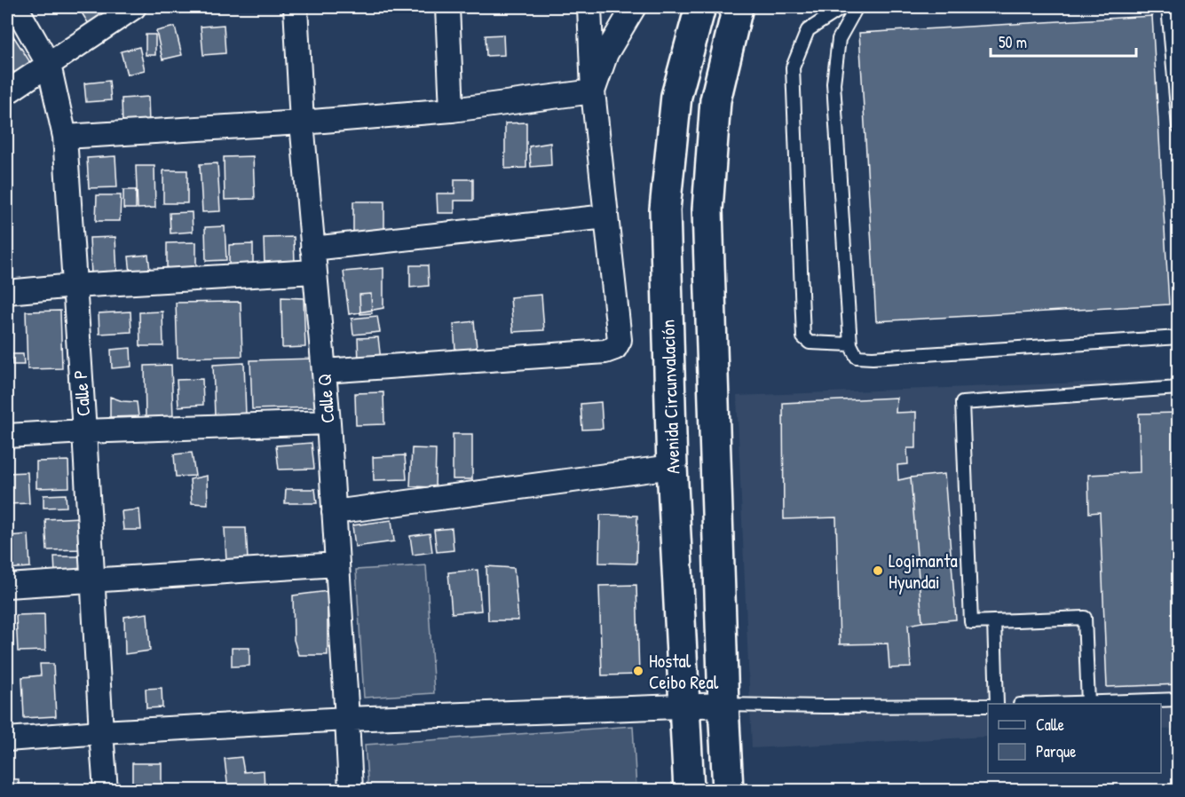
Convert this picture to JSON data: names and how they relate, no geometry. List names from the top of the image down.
{
  "streets": {
    "highway": ["Avenida Circunvalación"],
    "street": ["Calle P", "Calle Q"]
  },
  "places": ["Logimanta Hyundai", "Hostal Ceibo Real"],
  "legend": ["Calle", "Parque"],
  "scale_bar": "50 m"
}
